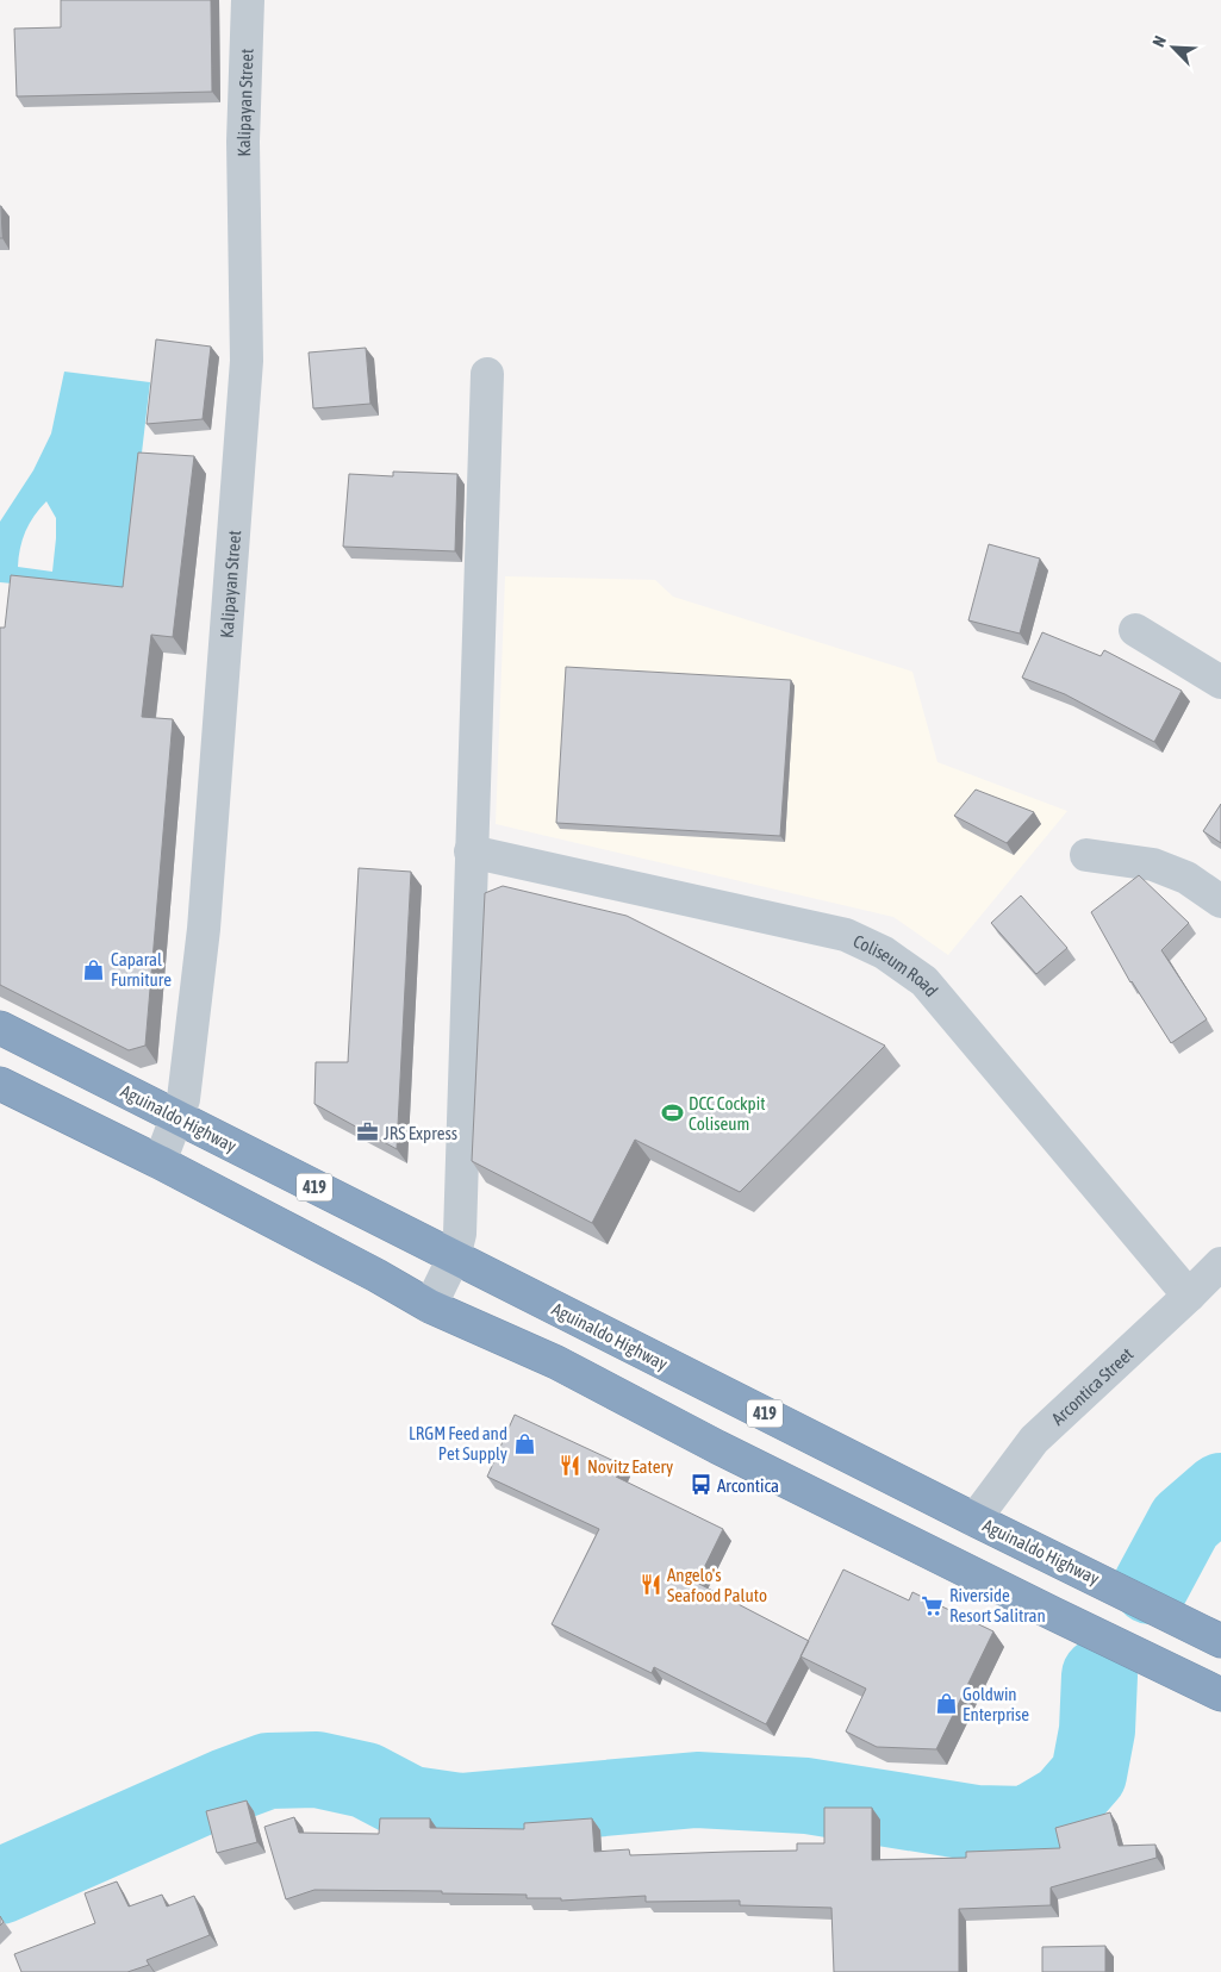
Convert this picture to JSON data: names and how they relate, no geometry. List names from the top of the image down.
{
  "streets": {
    "highway": ["Aguinaldo Highway", "419"],
    "street": ["Kalipayan Street", "Coliseum Road", "Arcontica Street"]
  },
  "crossings": [
    ["Kalipayan Street", "Aguinaldo Highway"],
    ["Coliseum Road", "Arcontica Street"],
    ["Aguinaldo Highway", "Arcontica Street"]
  ],
  "places": {
    "shop": ["Caparal Furniture", "LRGM Feed and Pet Supply", "Goldwin Enterprise"],
    "sports": ["DCC Cockpit Coliseum"],
    "office": ["JRS Express"],
    "restaurant": ["Novitz Eatery", "Angelo's Seafood Paluto"],
    "bus stop": ["Arcontica"],
    "supermarket": ["Riverside Resort Salitran"]
  },
  "north": "top left"
}
